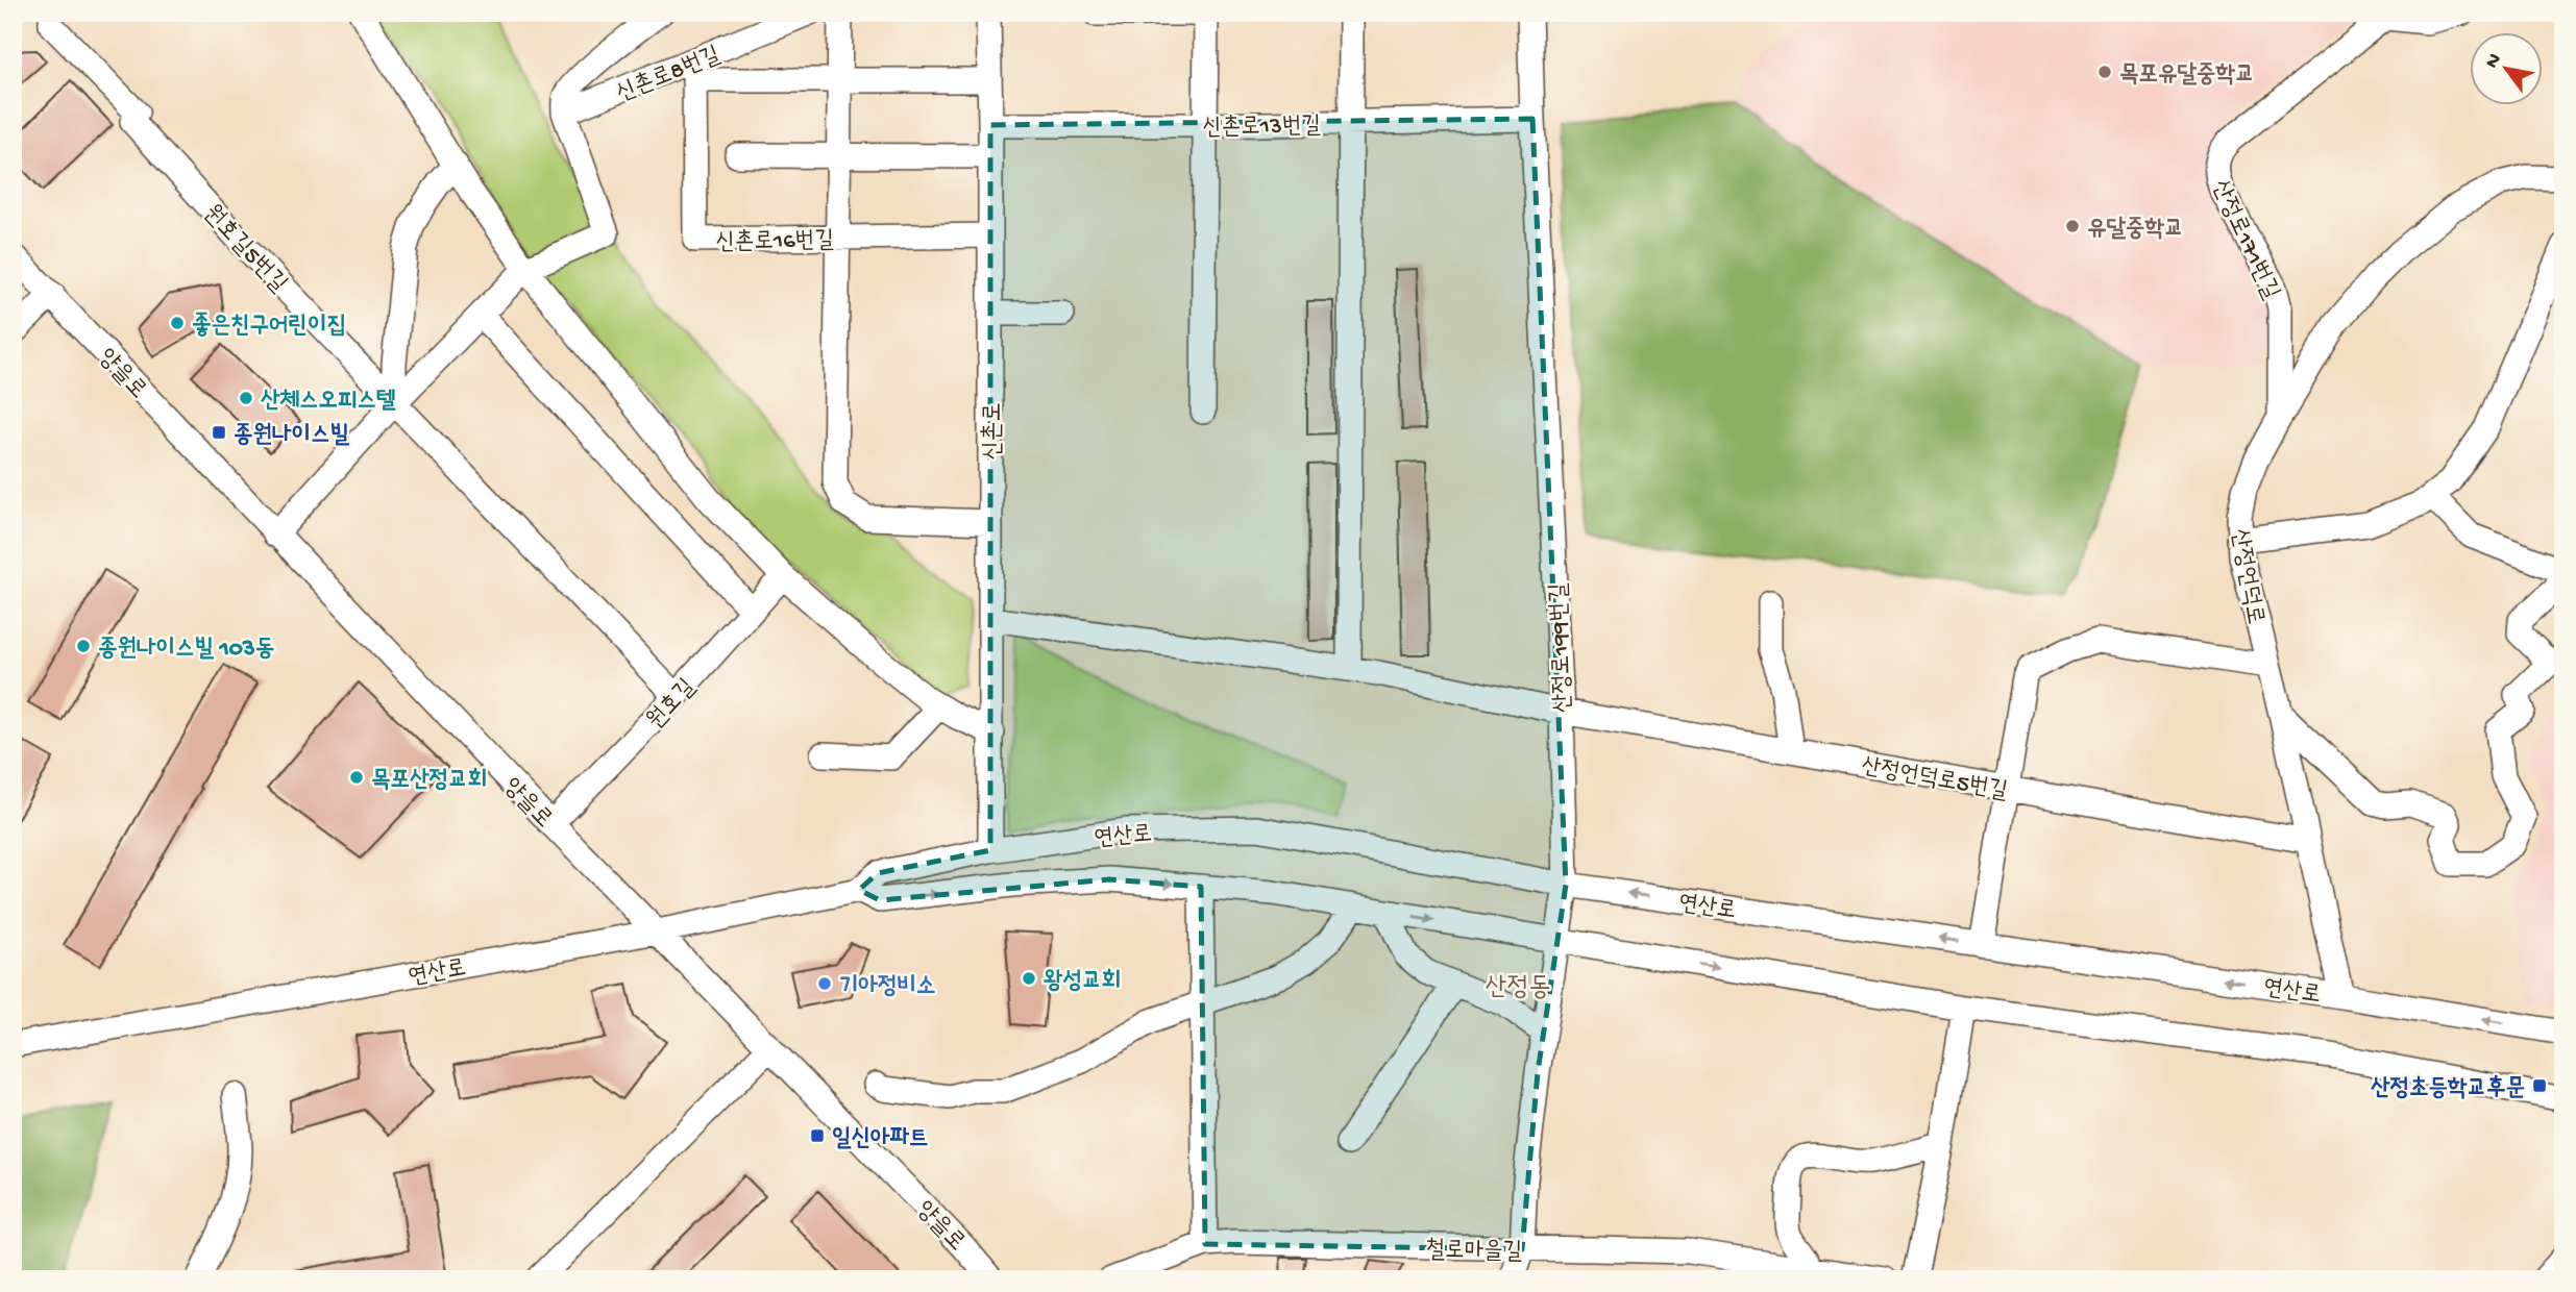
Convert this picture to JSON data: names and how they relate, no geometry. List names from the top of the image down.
{
  "streets": {
    "street": [
      "신촌로8번길",
      "신촌로13번길",
      "신촌로16번길",
      "산정로171번길",
      "원호길5번길",
      "양을로",
      "신촌로",
      "산정언덕로",
      "산정로199번길",
      "원호길",
      "산정언덕로5번길",
      "연산로",
      "철로마을길"
    ]
  },
  "crossings": [
    ["신촌로8번길", "신촌로16번길"],
    ["신촌로13번길", "신촌로"],
    ["신촌로13번길", "산정로199번길"],
    ["신촌로16번길", "신촌로"],
    ["산정로171번길", "산정언덕로"],
    ["원호길5번길", "원호길"],
    ["양을로", "원호길"],
    ["양을로", "연산로"],
    ["신촌로", "산정언덕로5번길"],
    ["신촌로", "연산로"],
    ["산정언덕로", "산정언덕로5번길"],
    ["산정언덕로", "연산로"],
    ["산정로199번길", "산정언덕로5번길"],
    ["산정로199번길", "연산로"],
    ["산정로199번길", "철로마을길"]
  ],
  "districts": ["산정동"],
  "places": {
    "other": [
      "목포유달중학교",
      "유달중학교",
      "좋은친구어린이집",
      "산체스오피스텔",
      "종원나이스빌 103동",
      "목포산정교회",
      "왕성교회",
      "기아정비소"
    ],
    "transit": ["종원나이스빌", "산정초등학교후문", "일신아파트"]
  },
  "north": "top left"
}
